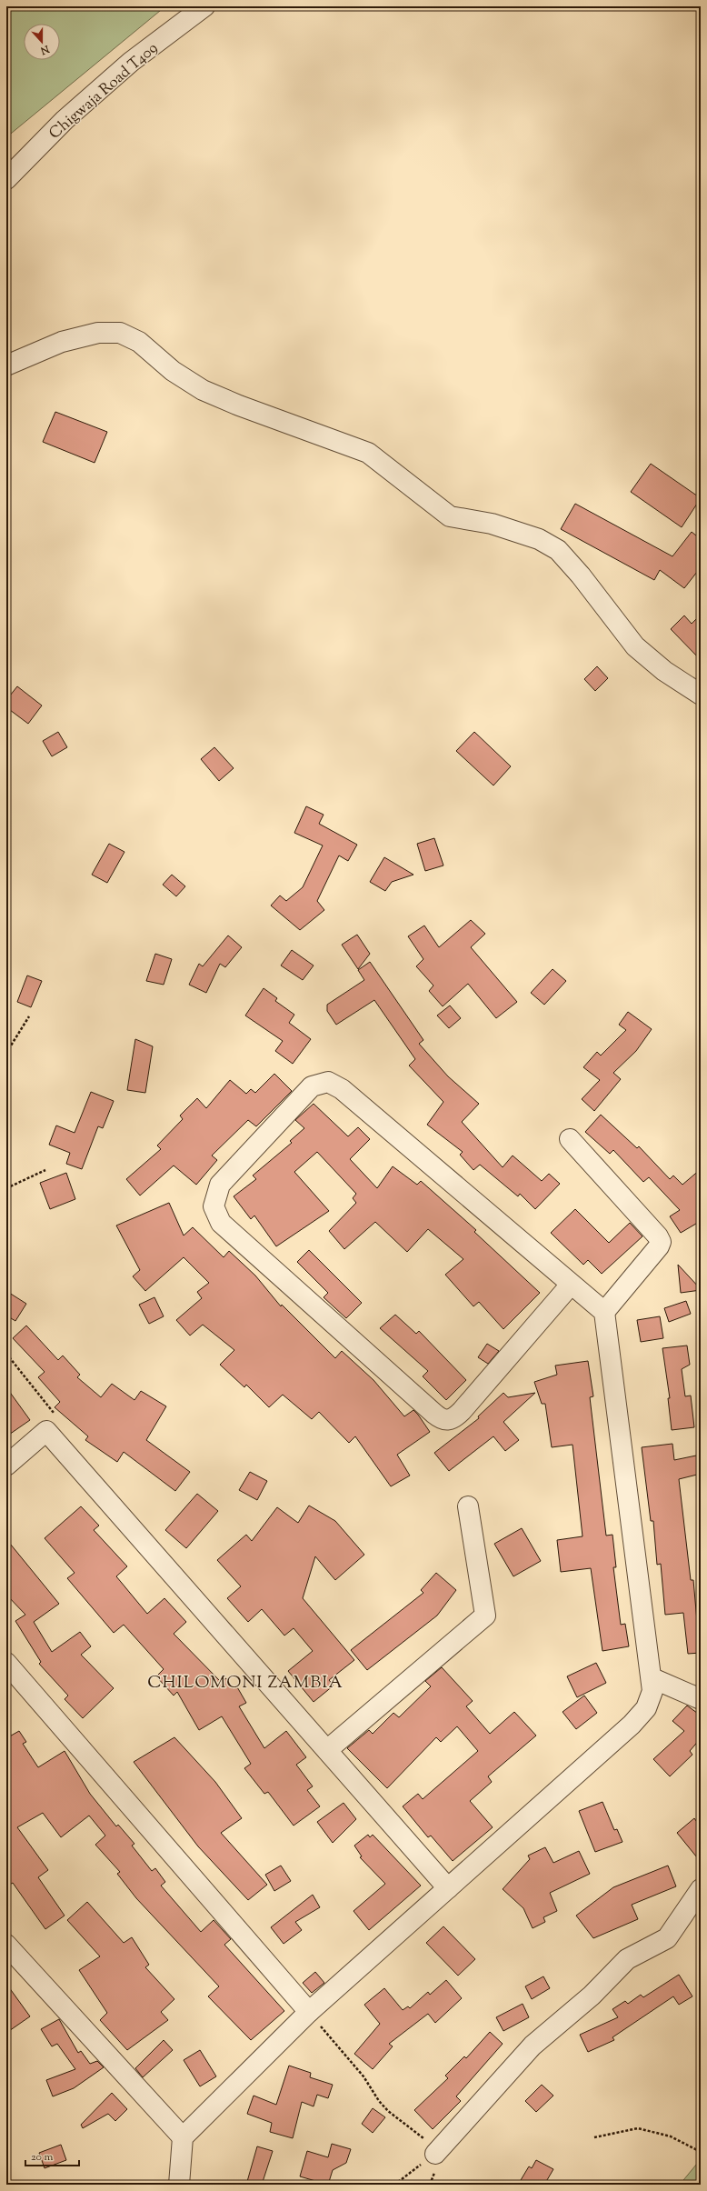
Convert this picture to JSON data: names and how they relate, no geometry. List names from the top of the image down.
{
  "streets": {
    "street": ["Chigwaja Road T409"]
  },
  "districts": ["CHILOMONI ZAMBIA"],
  "scale_bar": "20 m",
  "north": "bottom"
}
